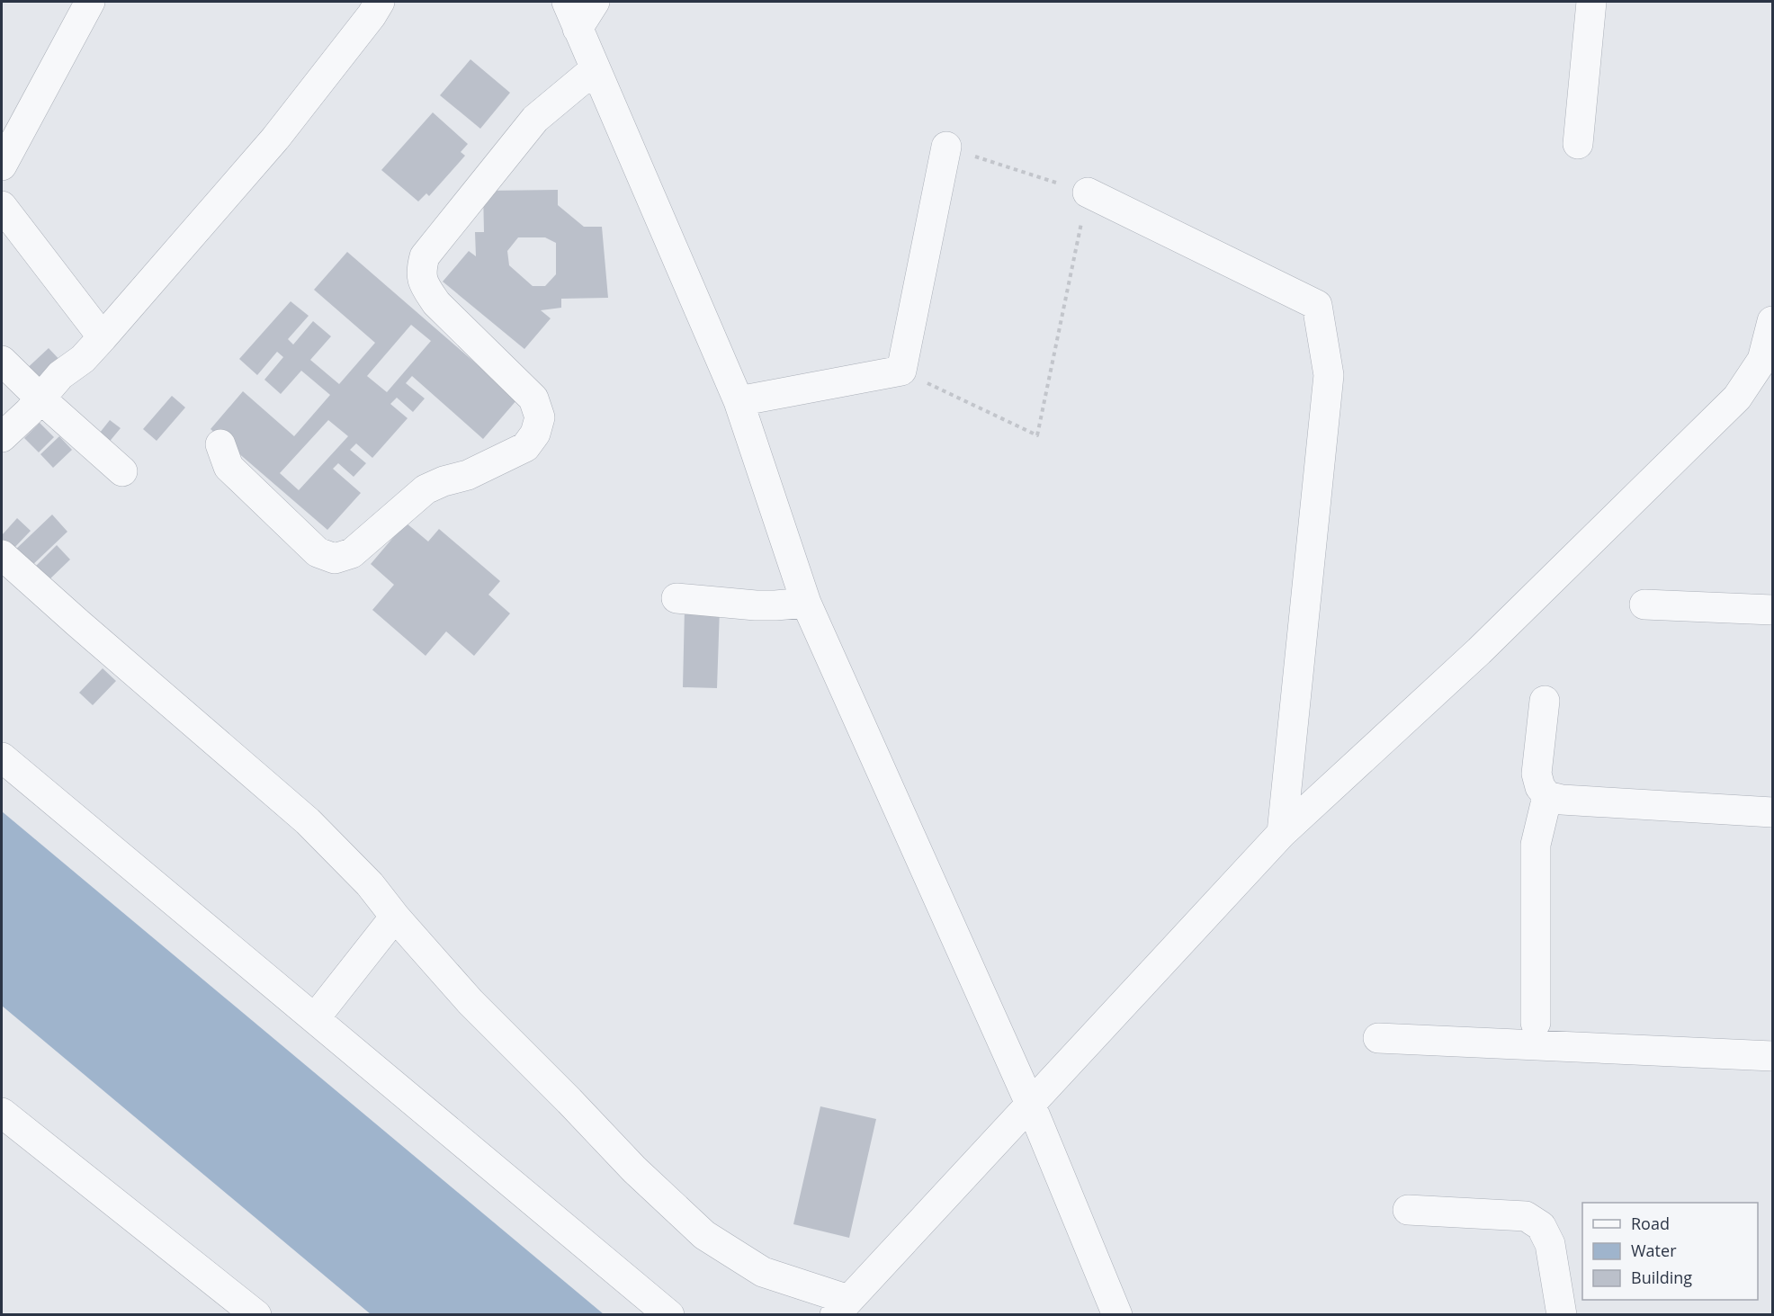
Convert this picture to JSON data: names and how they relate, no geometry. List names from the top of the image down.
{
  "legend": ["Road", "Water", "Building"]
}
